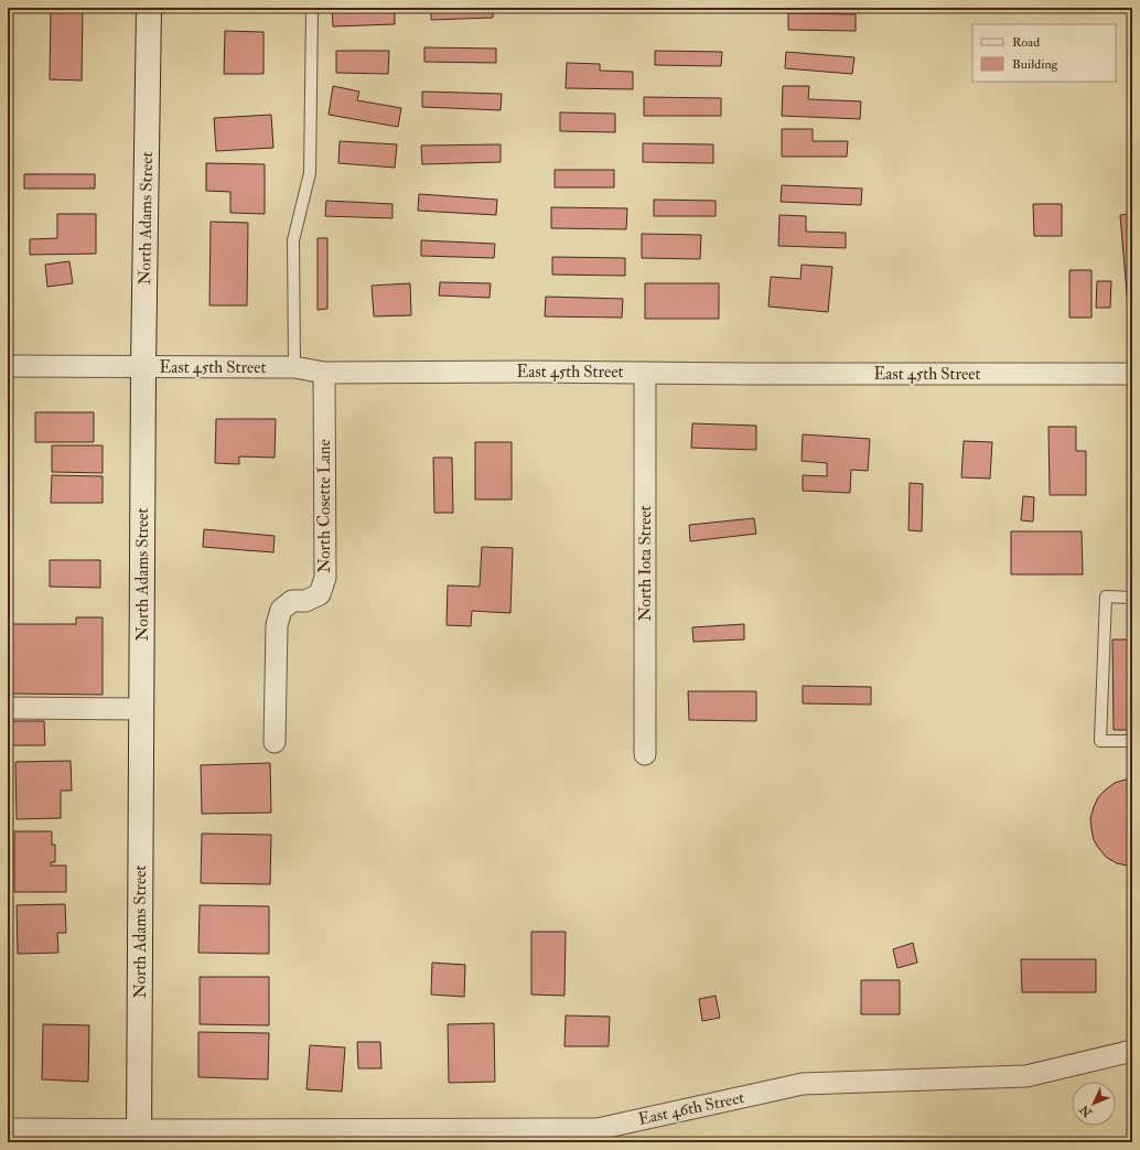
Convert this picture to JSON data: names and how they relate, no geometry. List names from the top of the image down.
{
  "streets": {
    "street": [
      "North Adams Street",
      "East 45th Street",
      "North Cosette Lane",
      "North Iota Street",
      "East 46th Street"
    ]
  },
  "crossings": [
    ["North Adams Street", "East 45th Street"],
    ["North Adams Street", "East 46th Street"],
    ["East 45th Street", "North Cosette Lane"],
    ["East 45th Street", "North Iota Street"]
  ],
  "legend": ["Road", "Building"],
  "north": "bottom left"
}
